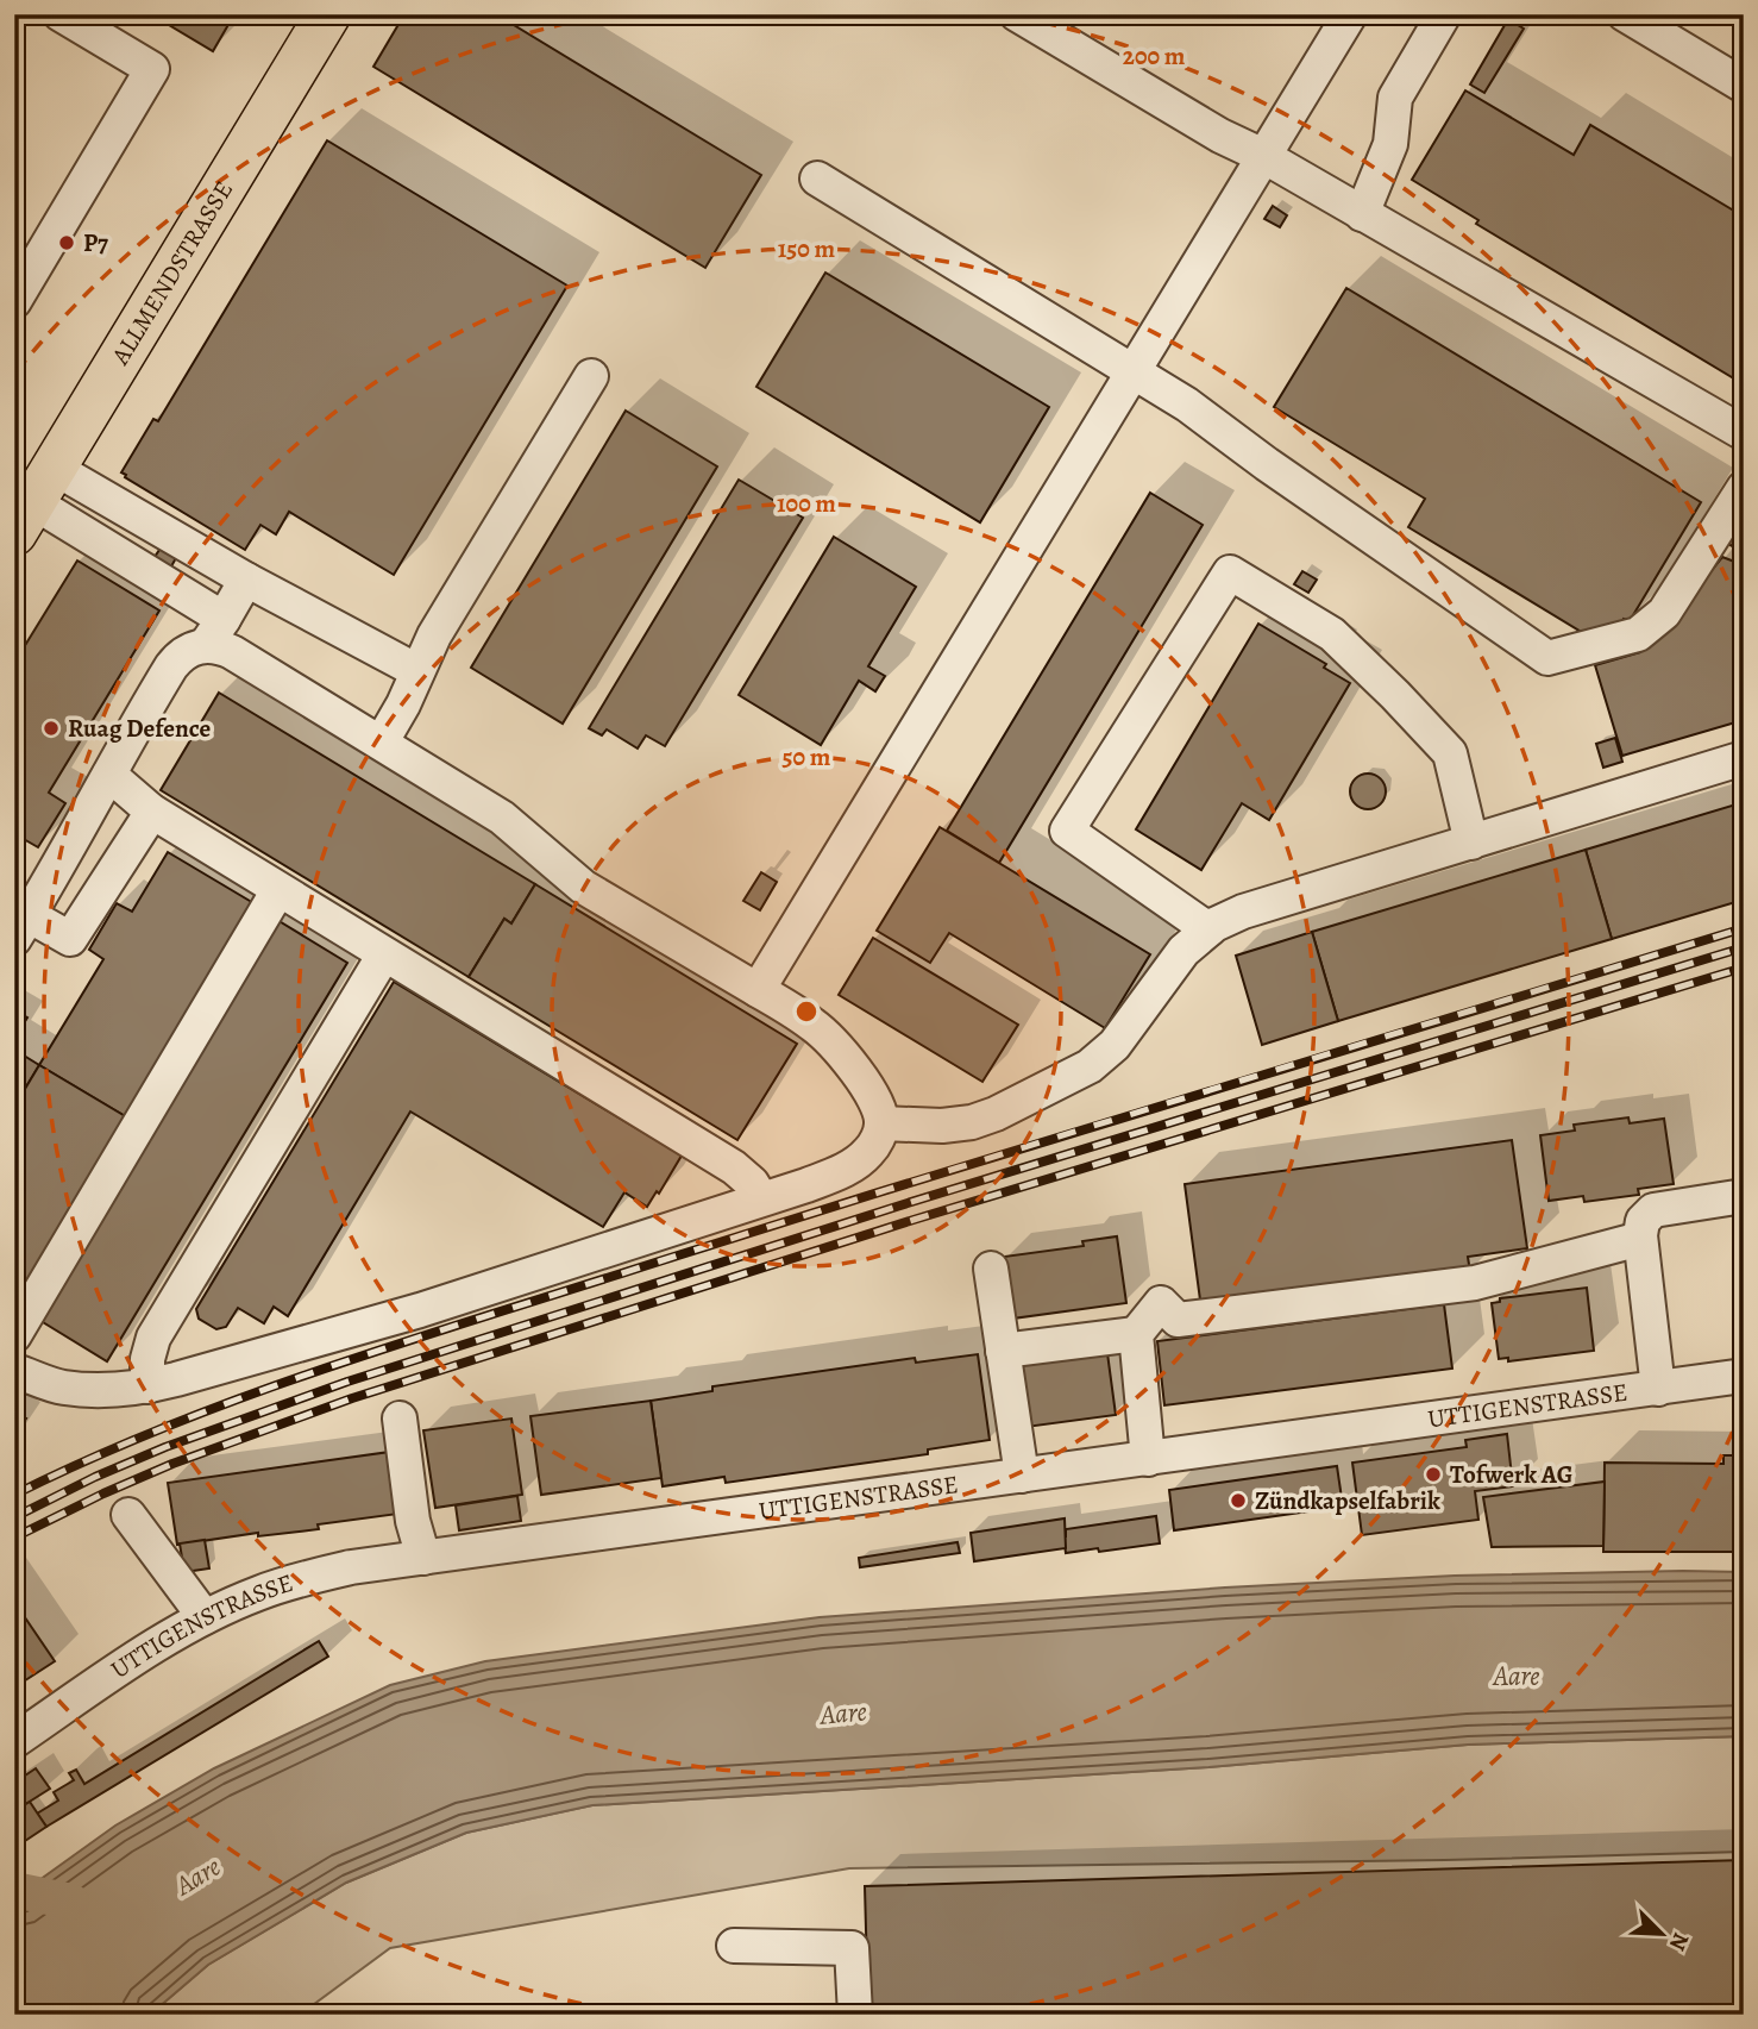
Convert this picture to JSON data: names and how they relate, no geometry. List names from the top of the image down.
{
  "streets": {
    "main road": ["ALLMENDSTRASSE"],
    "street": ["UTTIGENSTRASSE"]
  },
  "water": ["Aare"],
  "places": [
    "P7",
    "Ruag Defence",
    "Tofwerk AG",
    "Zündkapselfabrik"
  ],
  "north": "bottom right",
  "rings": [
    "200 m",
    "150 m",
    "100 m",
    "50 m"
  ]
}
